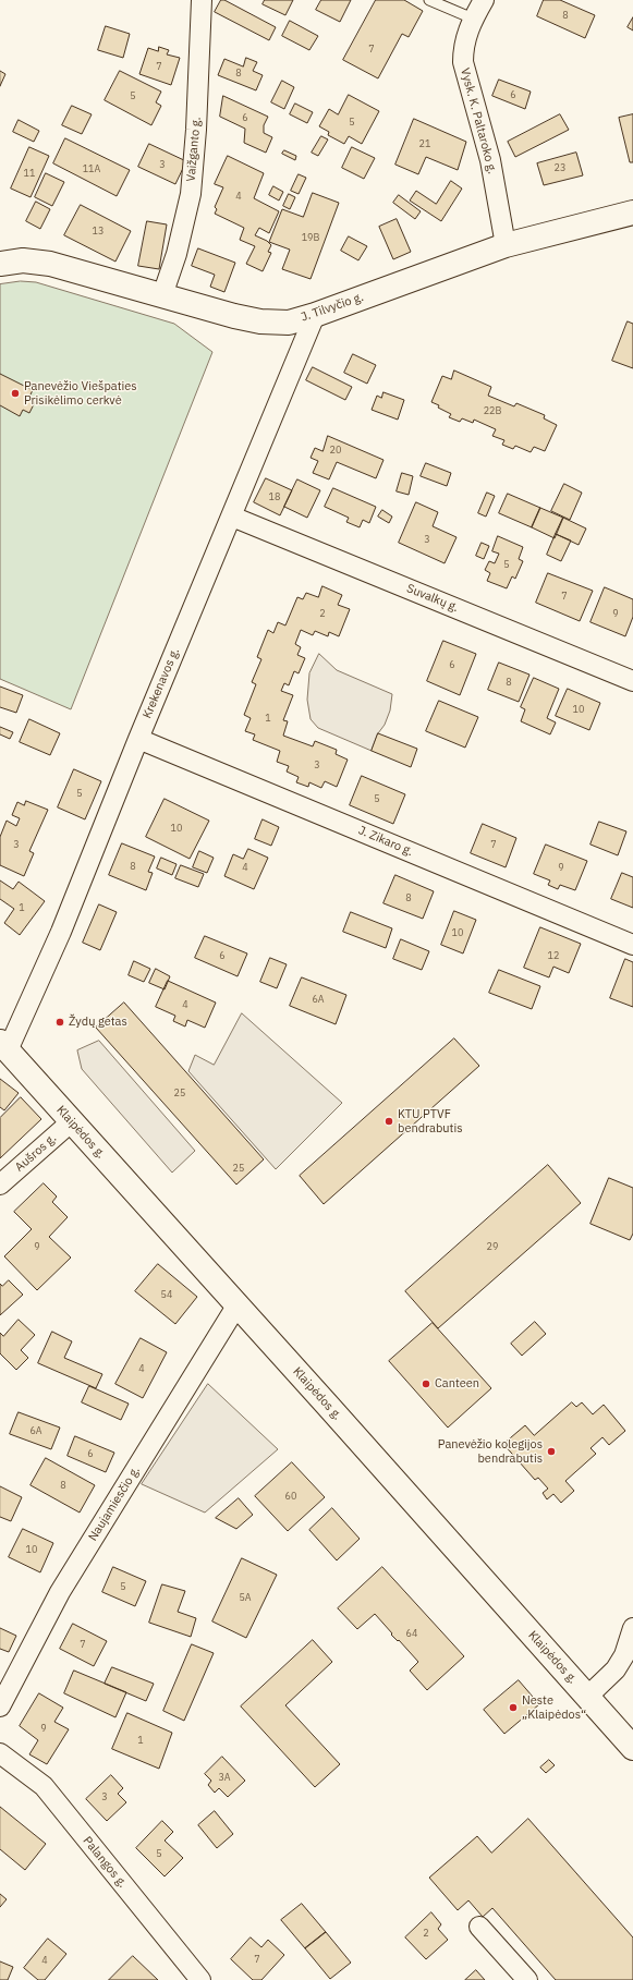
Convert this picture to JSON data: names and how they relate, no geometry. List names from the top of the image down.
{
  "streets": {
    "main road": ["J. Tilvyčio g.", "Klaipėdos g."],
    "street": [
      "Vysk. K. Paltaroko g.",
      "Vaižganto g.",
      "Suvalkų g.",
      "Krekenavos g.",
      "J. Zikaro g.",
      "Aušros g.",
      "Naujamiesčio g.",
      "Palangos g."
    ]
  },
  "crossings": [
    ["Vysk. K. Paltaroko g.", "J. Tilvyčio g."],
    ["Vaižganto g.", "J. Tilvyčio g."],
    ["J. Tilvyčio g.", "Krekenavos g."],
    ["Suvalkų g.", "Krekenavos g."],
    ["Krekenavos g.", "J. Zikaro g."],
    ["Krekenavos g.", "Klaipėdos g."],
    ["Klaipėdos g.", "Aušros g."],
    ["Klaipėdos g.", "Naujamiesčio g."]
  ],
  "places": [
    "Panevėžio Viešpaties Prisikėlimo cerkvė",
    "Žydų getas",
    "KTU PTVF bendrabutis",
    "Canteen",
    "Panevėžio kolegijos bendrabutis",
    "Neste „Klaipėdos“"
  ],
  "house_numbers": [
    "8",
    "7",
    "7",
    "8",
    "6",
    "5",
    "6",
    "5",
    "21",
    "3",
    "23",
    "11A",
    "11",
    "4",
    "13",
    "19B",
    "22B",
    "20",
    "18",
    "3",
    "5",
    "7",
    "2",
    "9",
    "6",
    "8",
    "10",
    "1",
    "3",
    "5",
    "5",
    "10",
    "3",
    "7",
    "8",
    "4",
    "9",
    "8",
    "1",
    "10",
    "6",
    "12",
    "6A",
    "4",
    "25",
    "25",
    "9",
    "29",
    "54",
    "4",
    "6A",
    "6",
    "8",
    "60",
    "10",
    "5",
    "5A",
    "64",
    "7",
    "9",
    "1",
    "3A",
    "3",
    "5",
    "2",
    "7",
    "4"
  ]
}
